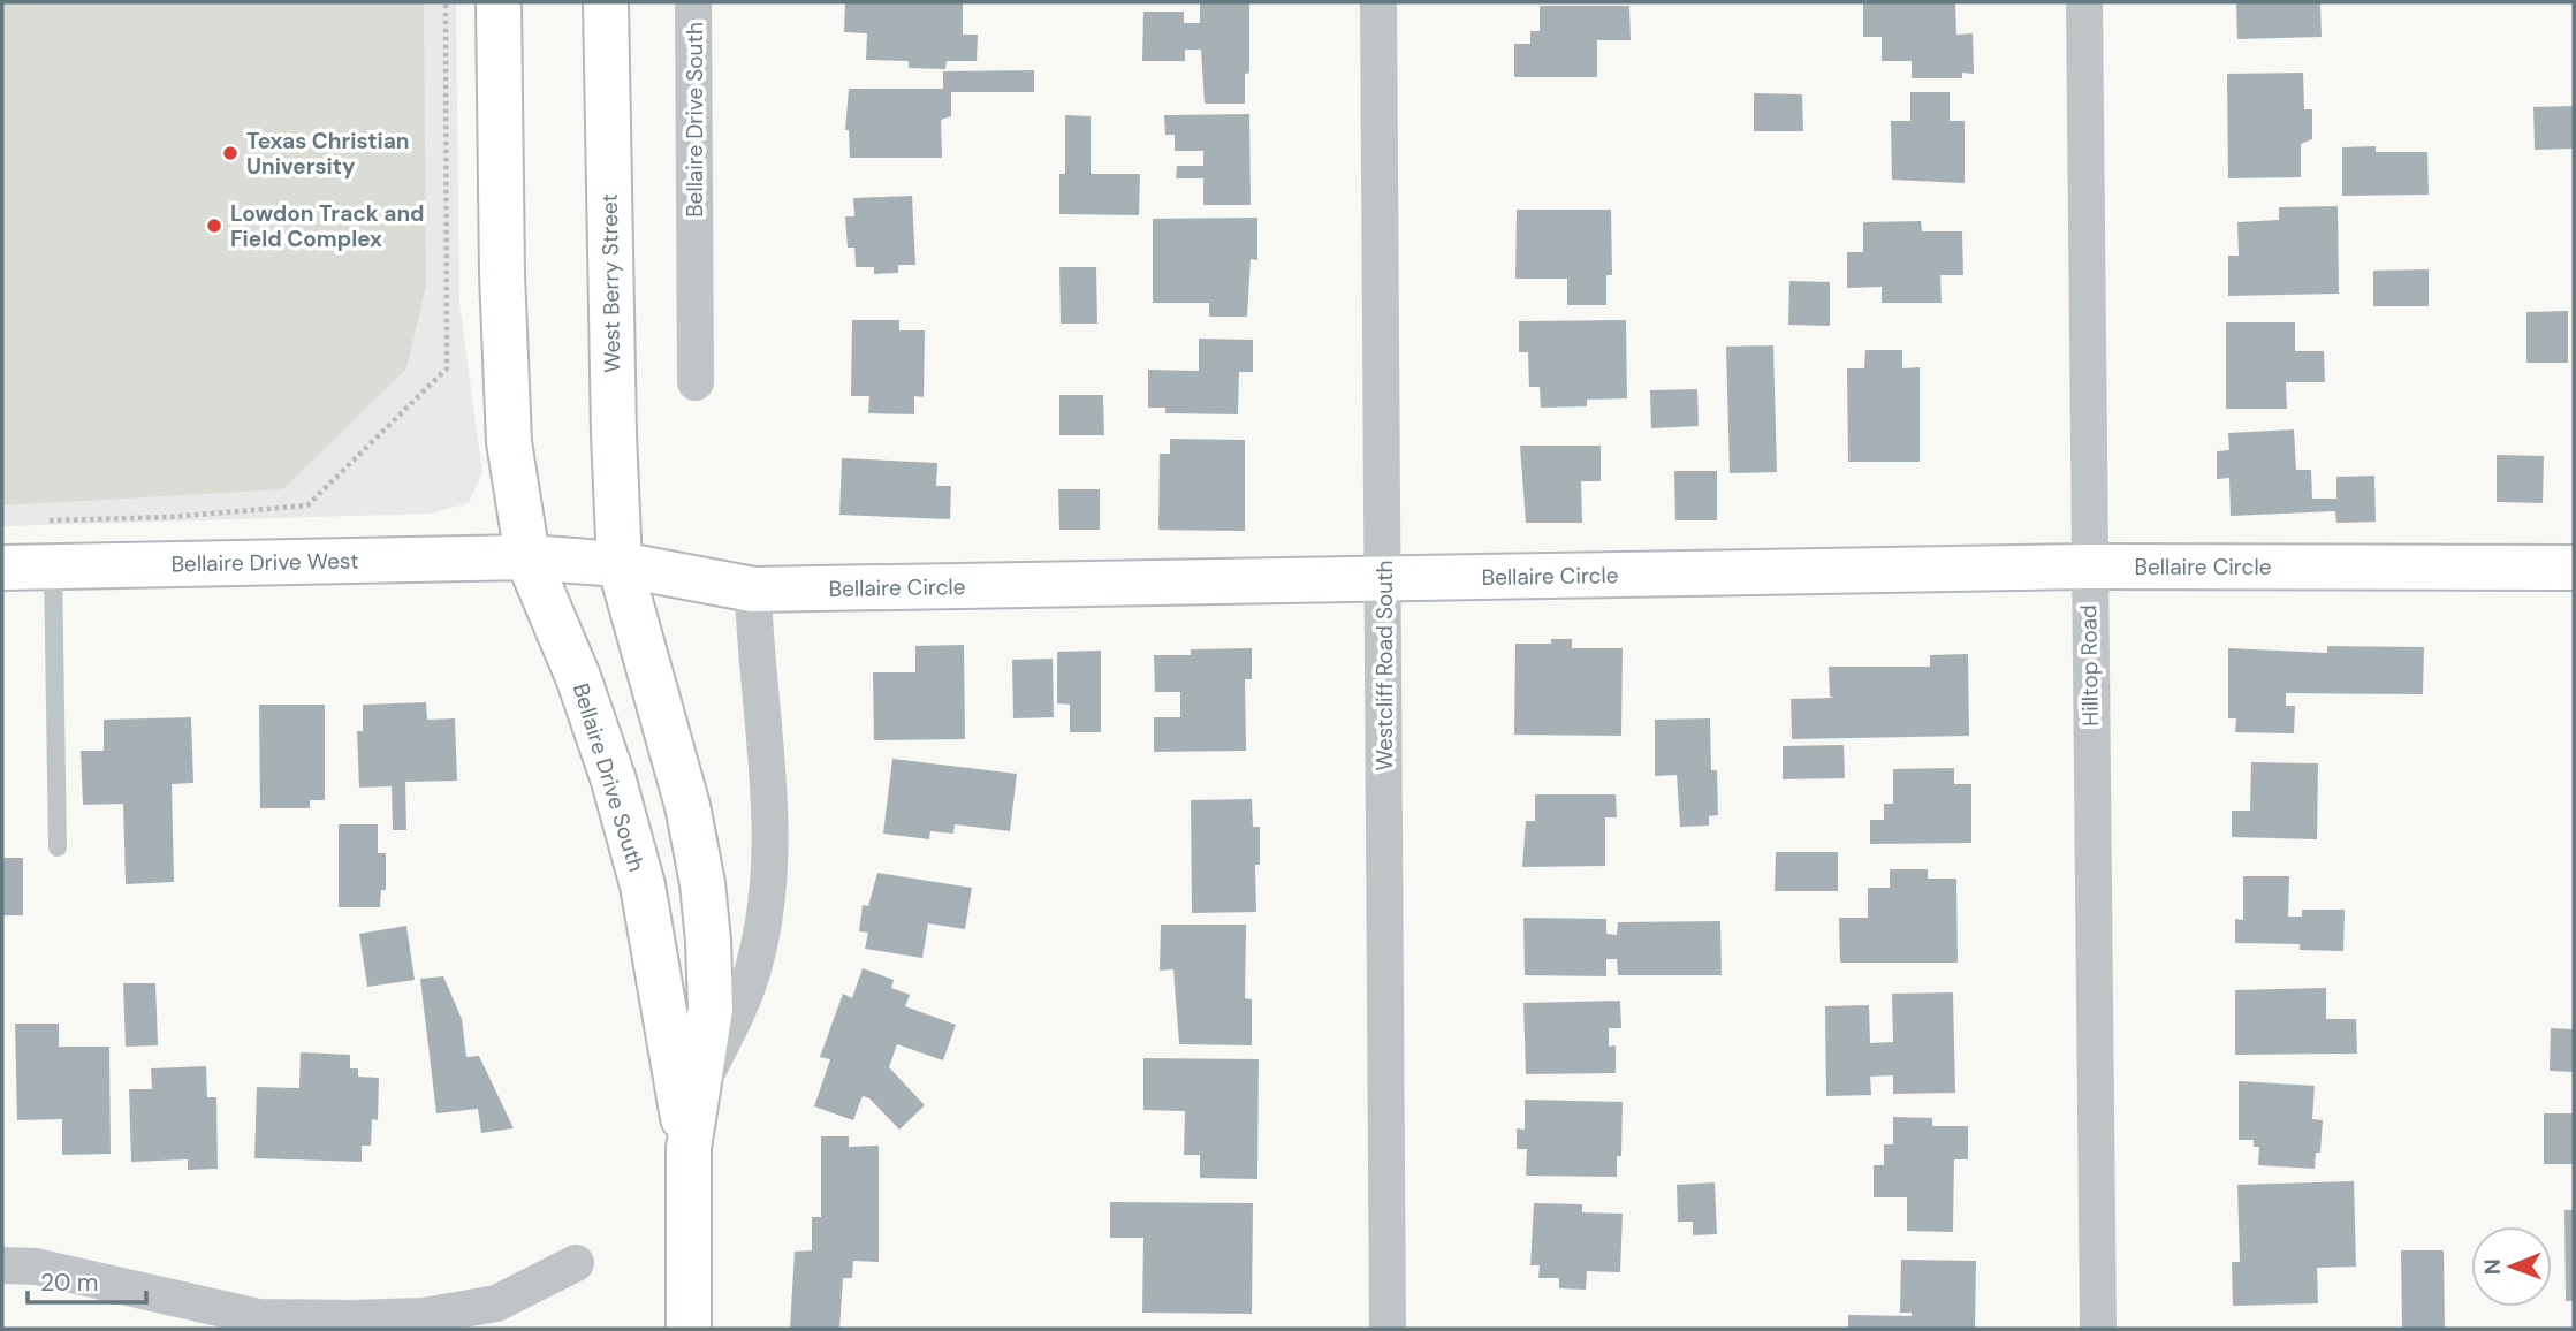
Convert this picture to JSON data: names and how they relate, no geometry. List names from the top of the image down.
{
  "streets": {
    "street": [
      "Bellaire Drive South",
      "West Berry Street",
      "Bellaire Drive West",
      "Bellaire Circle",
      "Westcliff Road South",
      "Hilltop Road"
    ]
  },
  "crossings": [
    ["Bellaire Drive South", "West Berry Street"],
    ["Bellaire Drive South", "Bellaire Drive West"],
    ["Bellaire Drive South", "Bellaire Circle"],
    ["West Berry Street", "Bellaire Circle"],
    ["Bellaire Drive West", "Bellaire Circle"],
    ["Bellaire Circle", "Westcliff Road South"],
    ["Bellaire Circle", "Hilltop Road"]
  ],
  "places": ["Texas Christian University", "Lowdon Track and Field Complex"],
  "scale_bar": "20 m",
  "north": "left"
}
